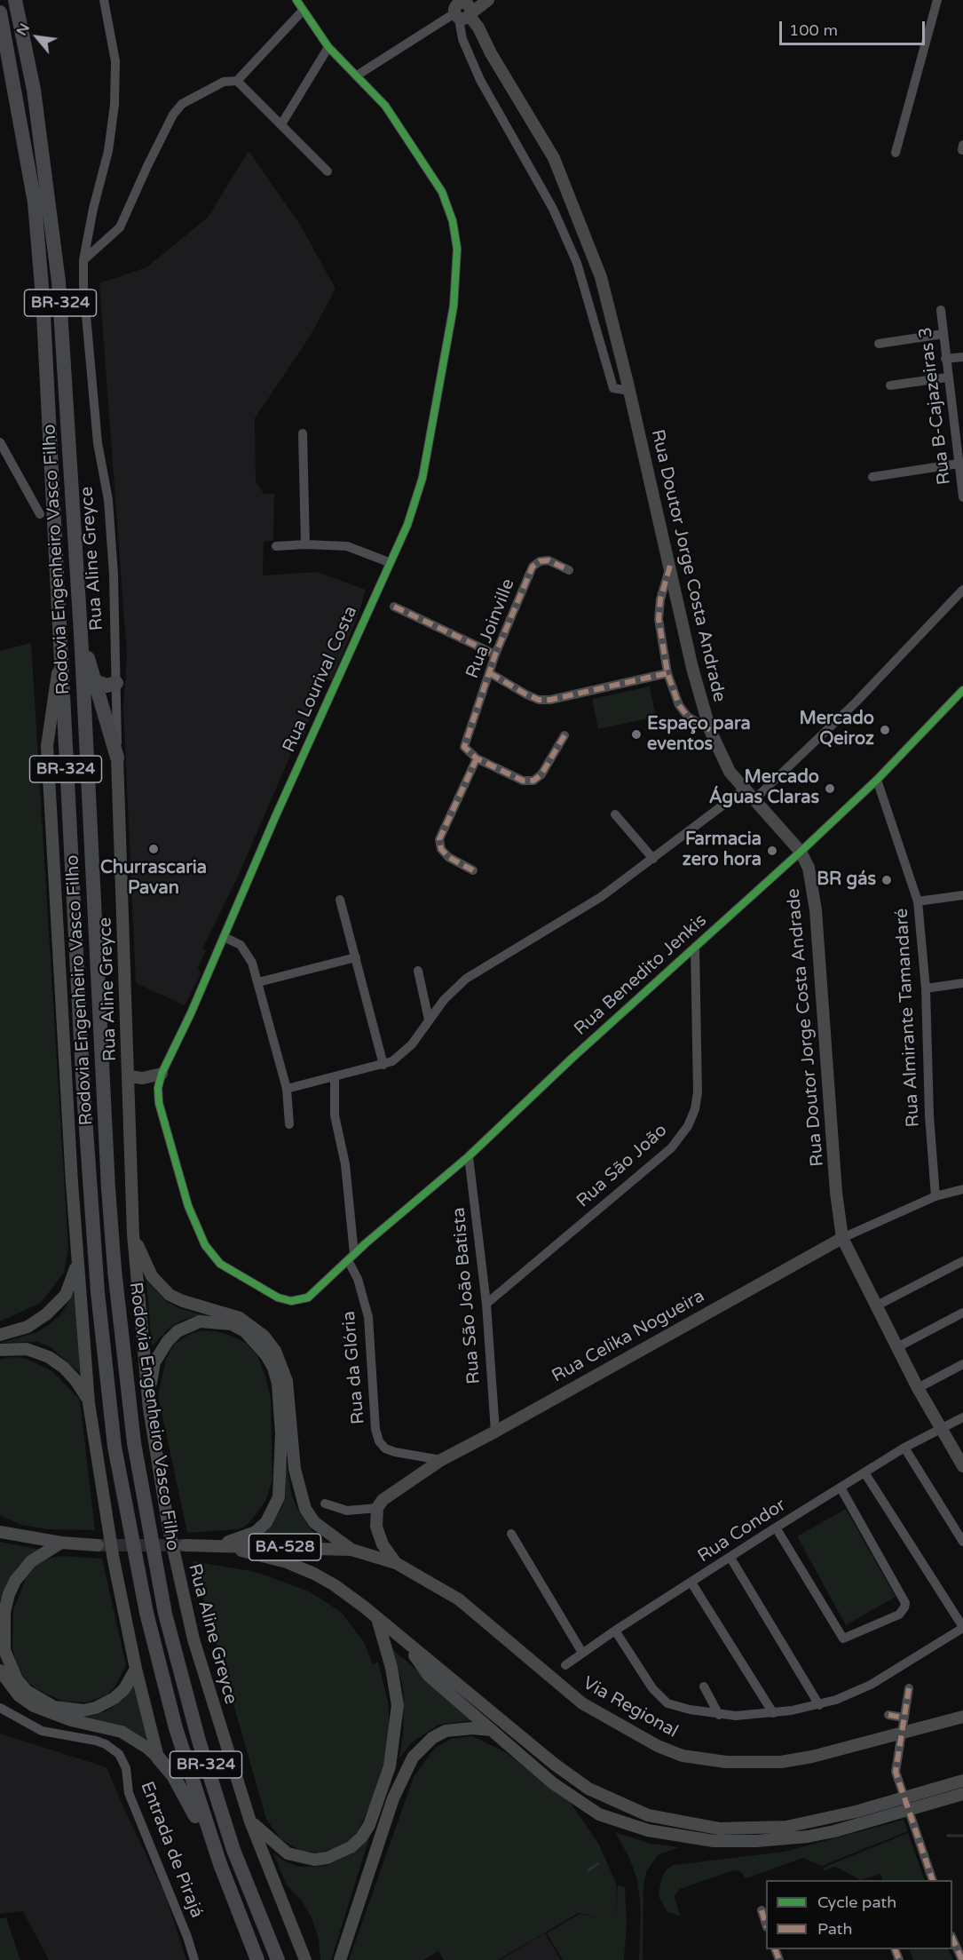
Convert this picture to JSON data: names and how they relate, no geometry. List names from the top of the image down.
{
  "streets": {
    "highway": ["BR-324", "Rodovia Engenheiro Vasco Filho"],
    "main road": [
      "Rua Aline Greyce",
      "Rua Doutor Jorge Costa Andrade",
      "Rua Celika Nogueira",
      "BA-528",
      "Via Regional"
    ],
    "street": [
      "Rua B-Cajazeiras 3",
      "Rua Joinville",
      "Rua Lourival Costa",
      "Rua Benedito Jenkis",
      "Rua Almirante Tamandaré",
      "Rua São João",
      "Rua São João Batista",
      "Rua da Glória",
      "Rua Condor",
      "Entrada de Pirajá"
    ]
  },
  "crossings": [
    ["Rua Doutor Jorge Costa Andrade", "Rua Benedito Jenkis"],
    ["Rua Doutor Jorge Costa Andrade", "Rua Celika Nogueira"],
    ["Rua Doutor Jorge Costa Andrade", "Rua Condor"],
    ["Rua Lourival Costa", "Rua Benedito Jenkis"],
    ["Rua Benedito Jenkis", "Rua Almirante Tamandaré"],
    ["Rua Benedito Jenkis", "Rua São João"],
    ["Rua Benedito Jenkis", "Rua São João Batista"],
    ["Rua Benedito Jenkis", "Rua da Glória"],
    ["Rua Almirante Tamandaré", "Rua Celika Nogueira"],
    ["Rua São João", "Rua São João Batista"],
    ["Rua São João Batista", "Rua Celika Nogueira"],
    ["Rua Celika Nogueira", "Rua da Glória"],
    ["BA-528", "Via Regional"]
  ],
  "places": [
    "Mercado Qeiroz",
    "Espaço para eventos",
    "Mercado Águas Claras",
    "Churrascaria Pavan",
    "Farmacia zero hora",
    "BR gás"
  ],
  "legend": ["Cycle path", "Path"],
  "scale_bar": "100 m",
  "north": "top left"
}
